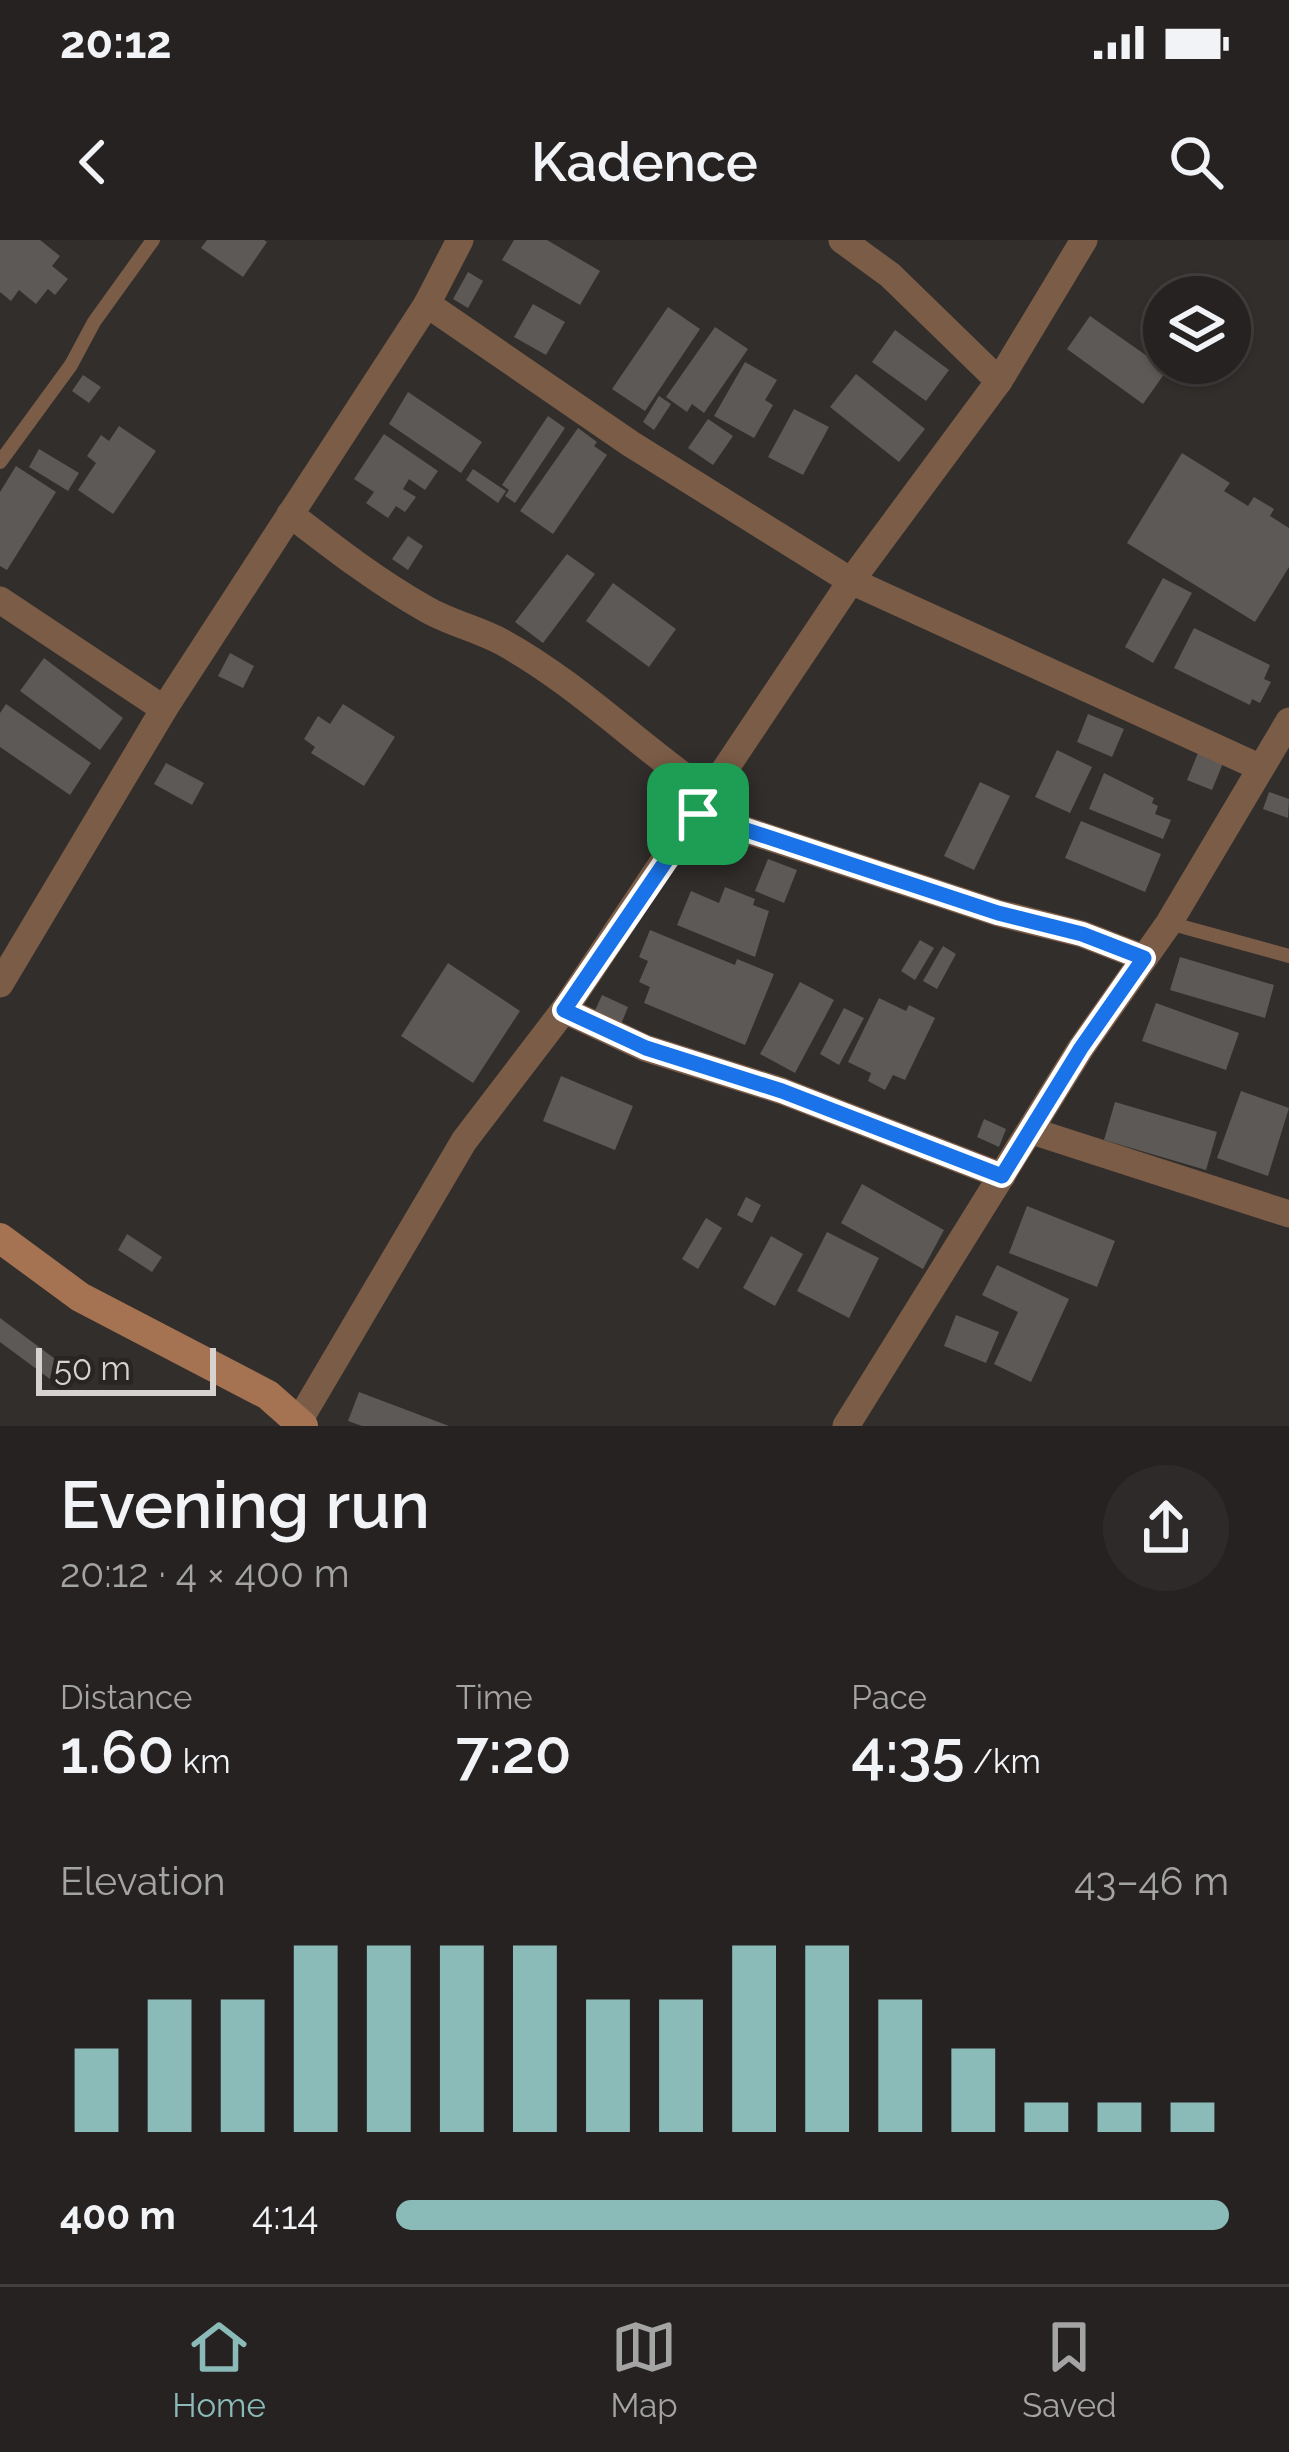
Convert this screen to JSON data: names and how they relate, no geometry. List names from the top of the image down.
{
  "scale_bar": "50 m",
  "page": {
    "status": "20:12",
    "header": "Kadence",
    "scale": "50 m",
    "heading": ["Evening run", "20:12 · 4 × 400 m"],
    "stats": [
      ["Distance", "1.60 km"],
      ["Time", "7:20"],
      ["Pace", "4:35 /km"]
    ],
    "chart": ["Elevation", "43–46 m"],
    "list": [
      {
        "name": "400 m",
        "note": "4:14"
      }
    ],
    "tabs": ["Home", "Map", "Saved"]
  }
}
